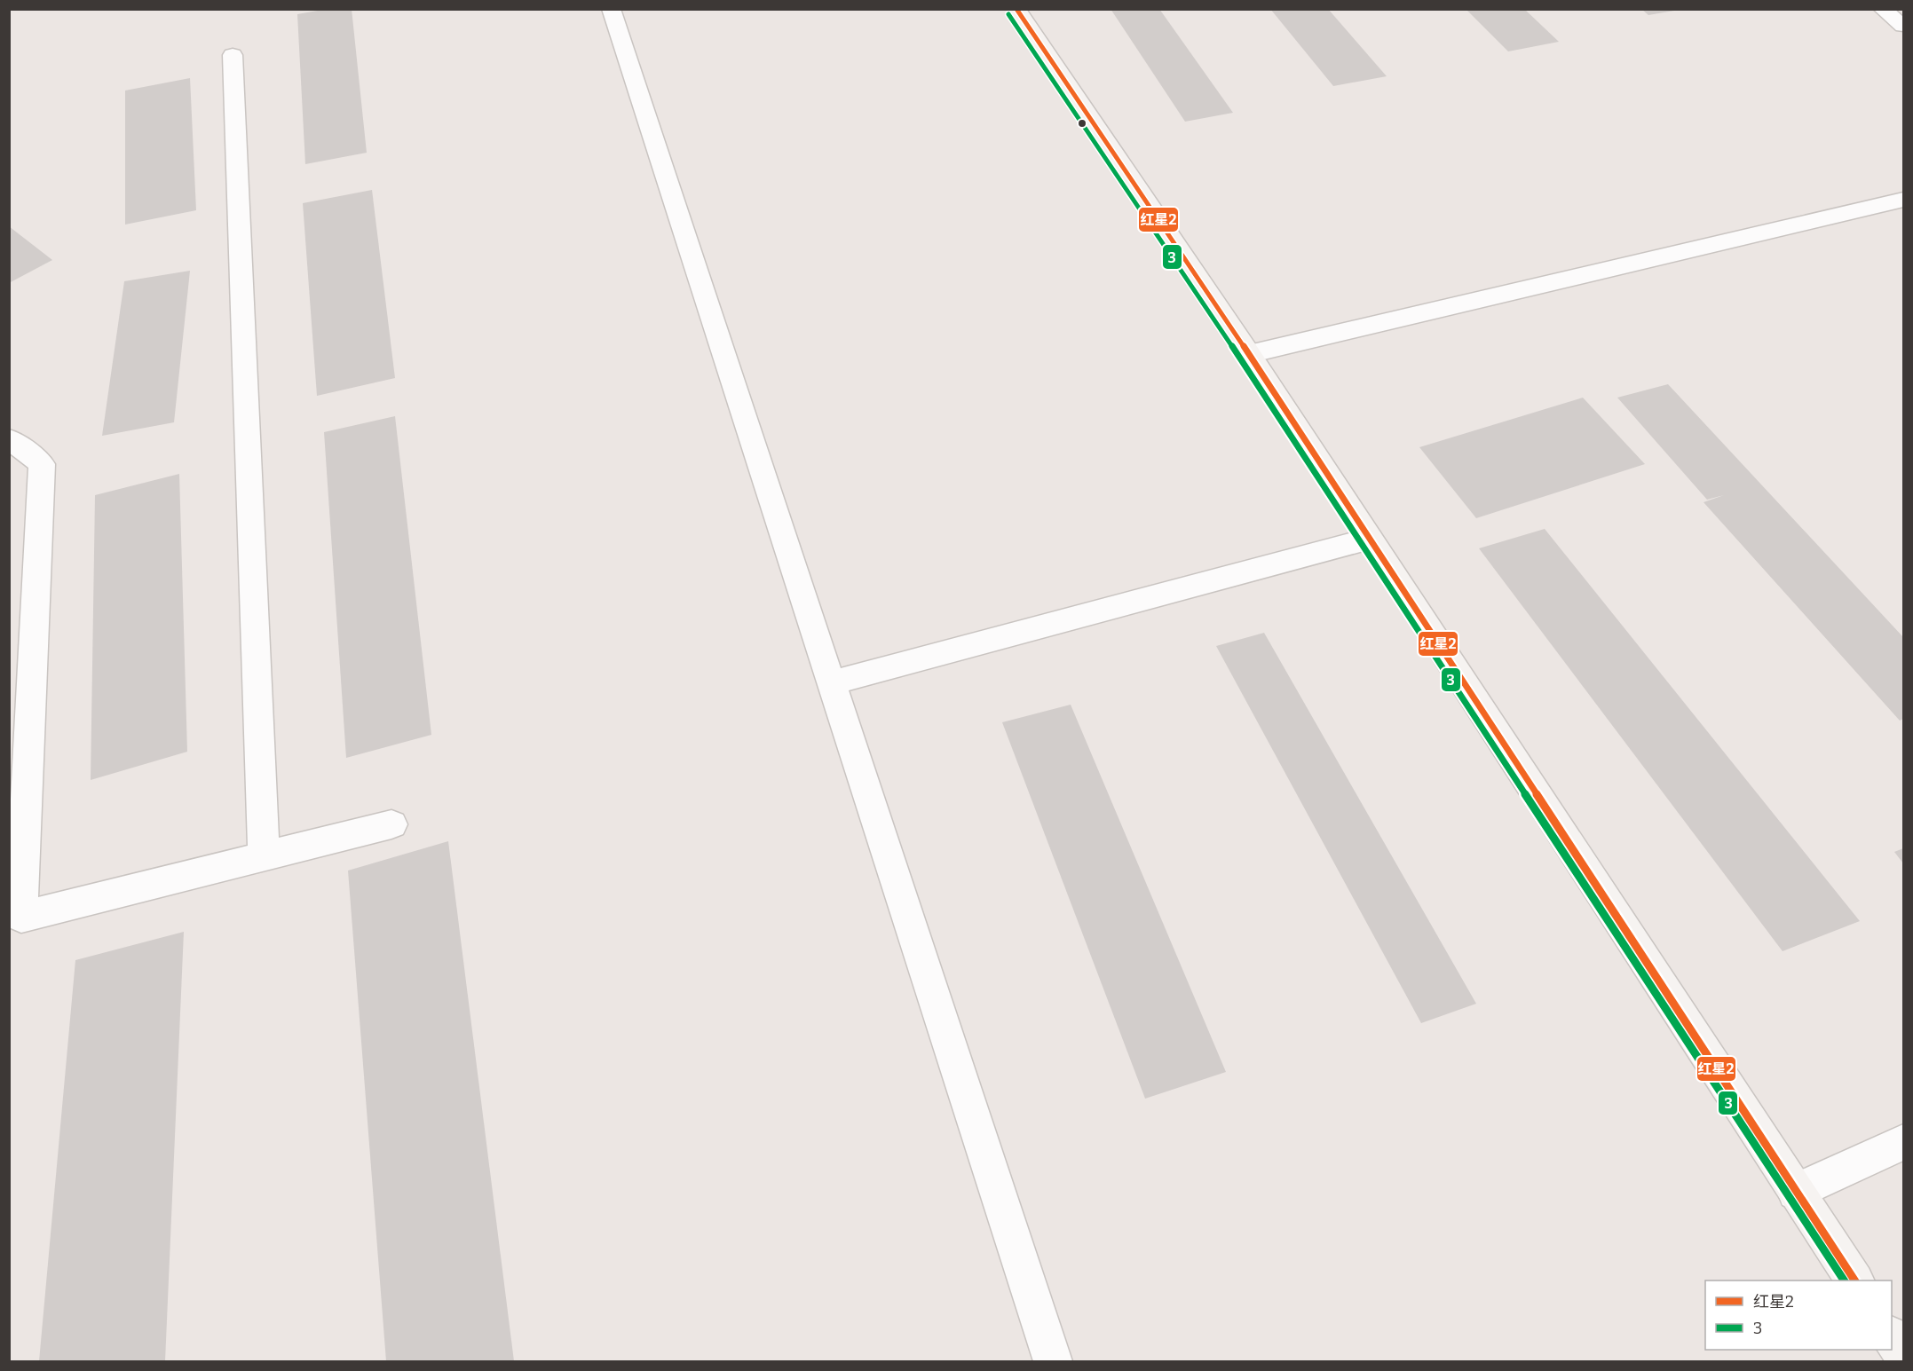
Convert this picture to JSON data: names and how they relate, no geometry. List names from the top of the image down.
{
  "lines": ["transit line 红星2", "transit line 3"],
  "legend": ["红星2", "3"]
}
